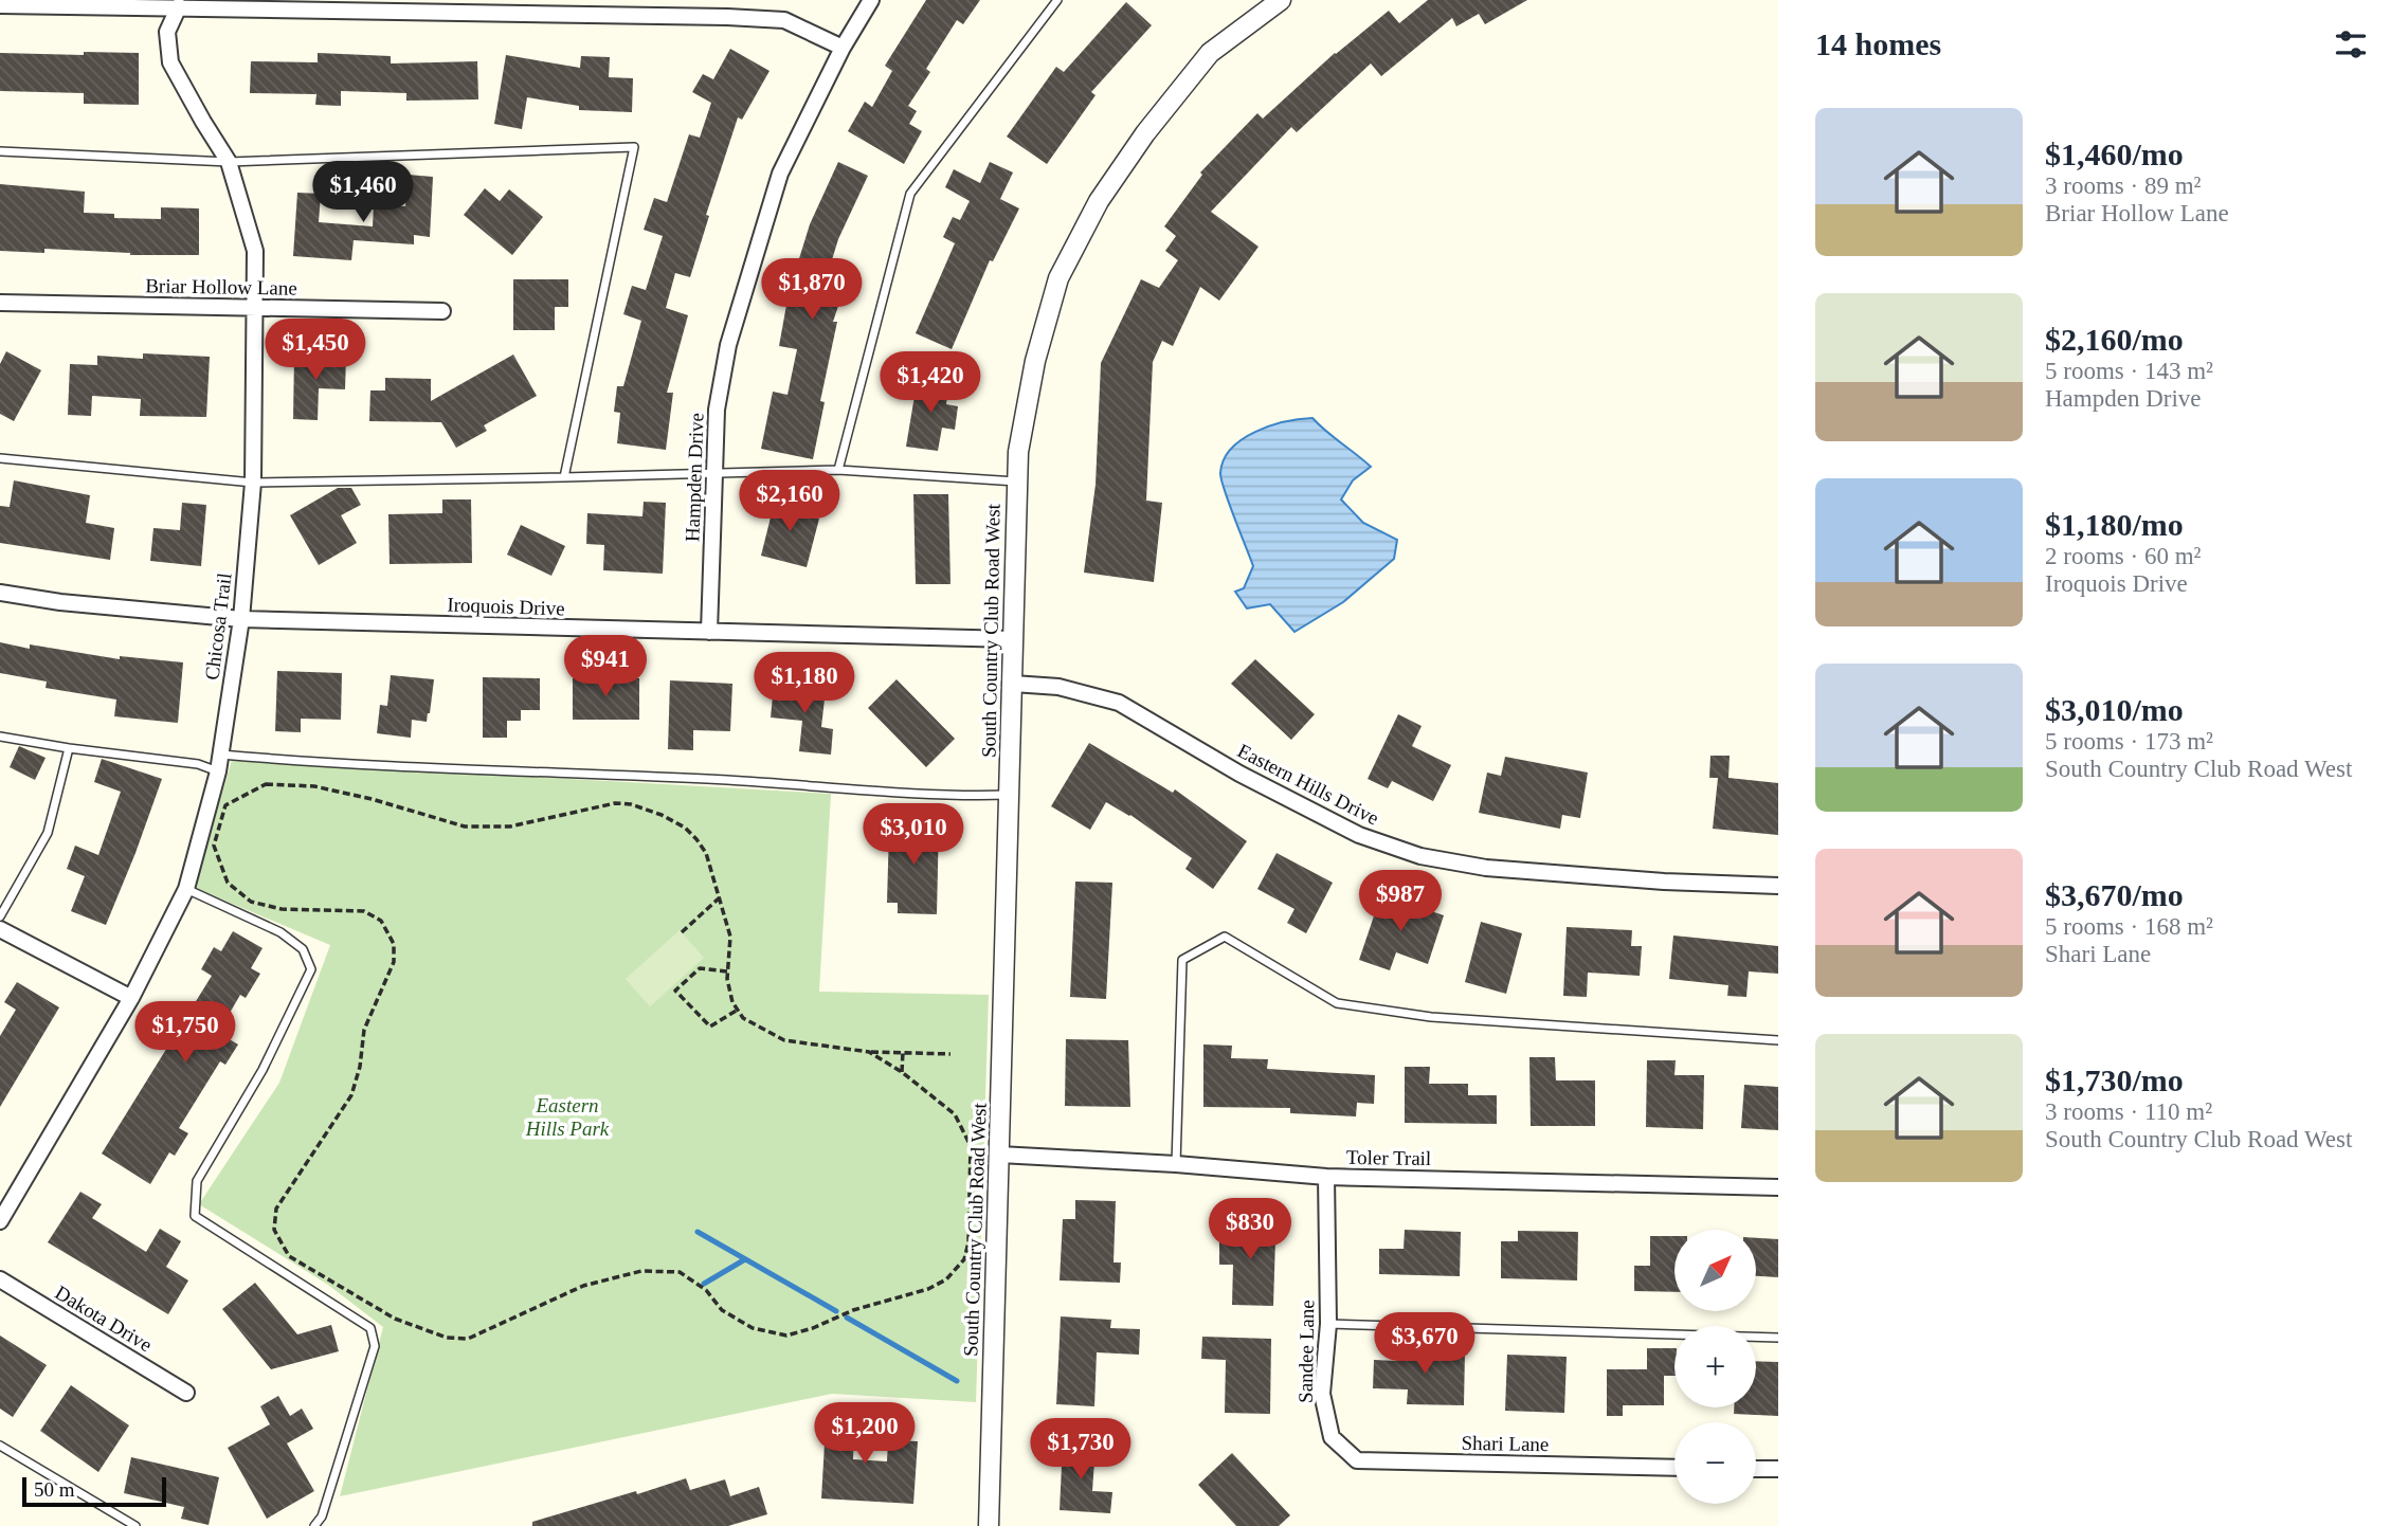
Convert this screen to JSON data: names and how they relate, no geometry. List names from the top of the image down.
{
  "streets": {
    "street": [
      "Briar Hollow Lane",
      "Hampden Drive",
      "Iroquois Drive",
      "Chicosa Trail",
      "South Country Club Road West",
      "Eastern Hills Drive",
      "Toler Trail",
      "Dakota Drive",
      "Sandee Lane",
      "Shari Lane"
    ]
  },
  "crossings": [
    ["Briar Hollow Lane", "Chicosa Trail"],
    ["Hampden Drive", "Iroquois Drive"],
    ["Iroquois Drive", "Chicosa Trail"],
    ["Iroquois Drive", "South Country Club Road West"],
    ["South Country Club Road West", "Eastern Hills Drive"],
    ["South Country Club Road West", "Toler Trail"],
    ["Toler Trail", "Sandee Lane"],
    ["Sandee Lane", "Shari Lane"]
  ],
  "parks": ["Eastern Hills Park"],
  "scale_bar": "50 m",
  "north": "top right",
  "page": {
    "heading": "14 homes",
    "list": [
      {
        "name": "$1,460/mo",
        "note": "3 rooms · 89 m² · Briar Hollow Lane"
      },
      {
        "name": "$2,160/mo",
        "note": "5 rooms · 143 m² · Hampden Drive"
      },
      {
        "name": "$1,180/mo",
        "note": "2 rooms · 60 m² · Iroquois Drive"
      },
      {
        "name": "$3,010/mo",
        "note": "5 rooms · 173 m² · South Country Club Road West"
      },
      {
        "name": "$3,670/mo",
        "note": "5 rooms · 168 m² · Shari Lane"
      },
      {
        "name": "$1,730/mo",
        "note": "3 rooms · 110 m² · South Country Club Road West"
      }
    ],
    "price": [
      "$1,460",
      "$1,870",
      "$1,450",
      "$1,420",
      "$2,160",
      "$941",
      "$1,180",
      "$3,010",
      "$987",
      "$1,750",
      "$830",
      "$3,670",
      "$1,200",
      "$1,730"
    ],
    "map_buttons": ["+", "−"],
    "scale": "50 m"
  }
}
